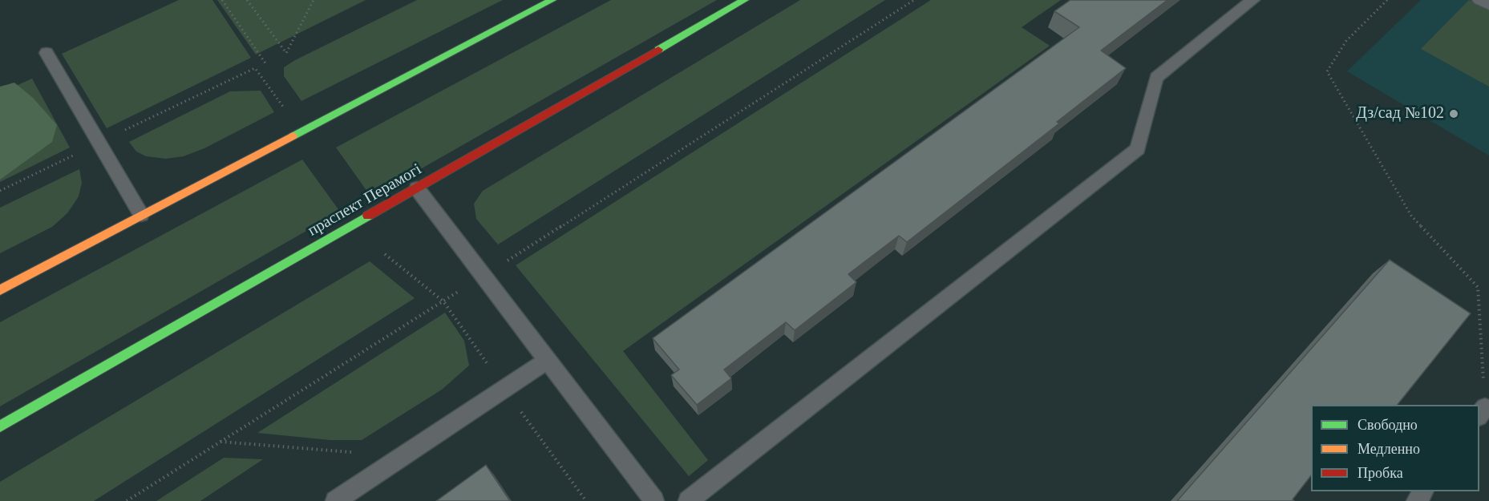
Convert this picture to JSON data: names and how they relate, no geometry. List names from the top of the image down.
{
  "streets": {
    "main road": ["праспект Перамогі"]
  },
  "places": ["Дз/сад №102"],
  "legend": ["Свободно", "Медленно", "Пробка"]
}
